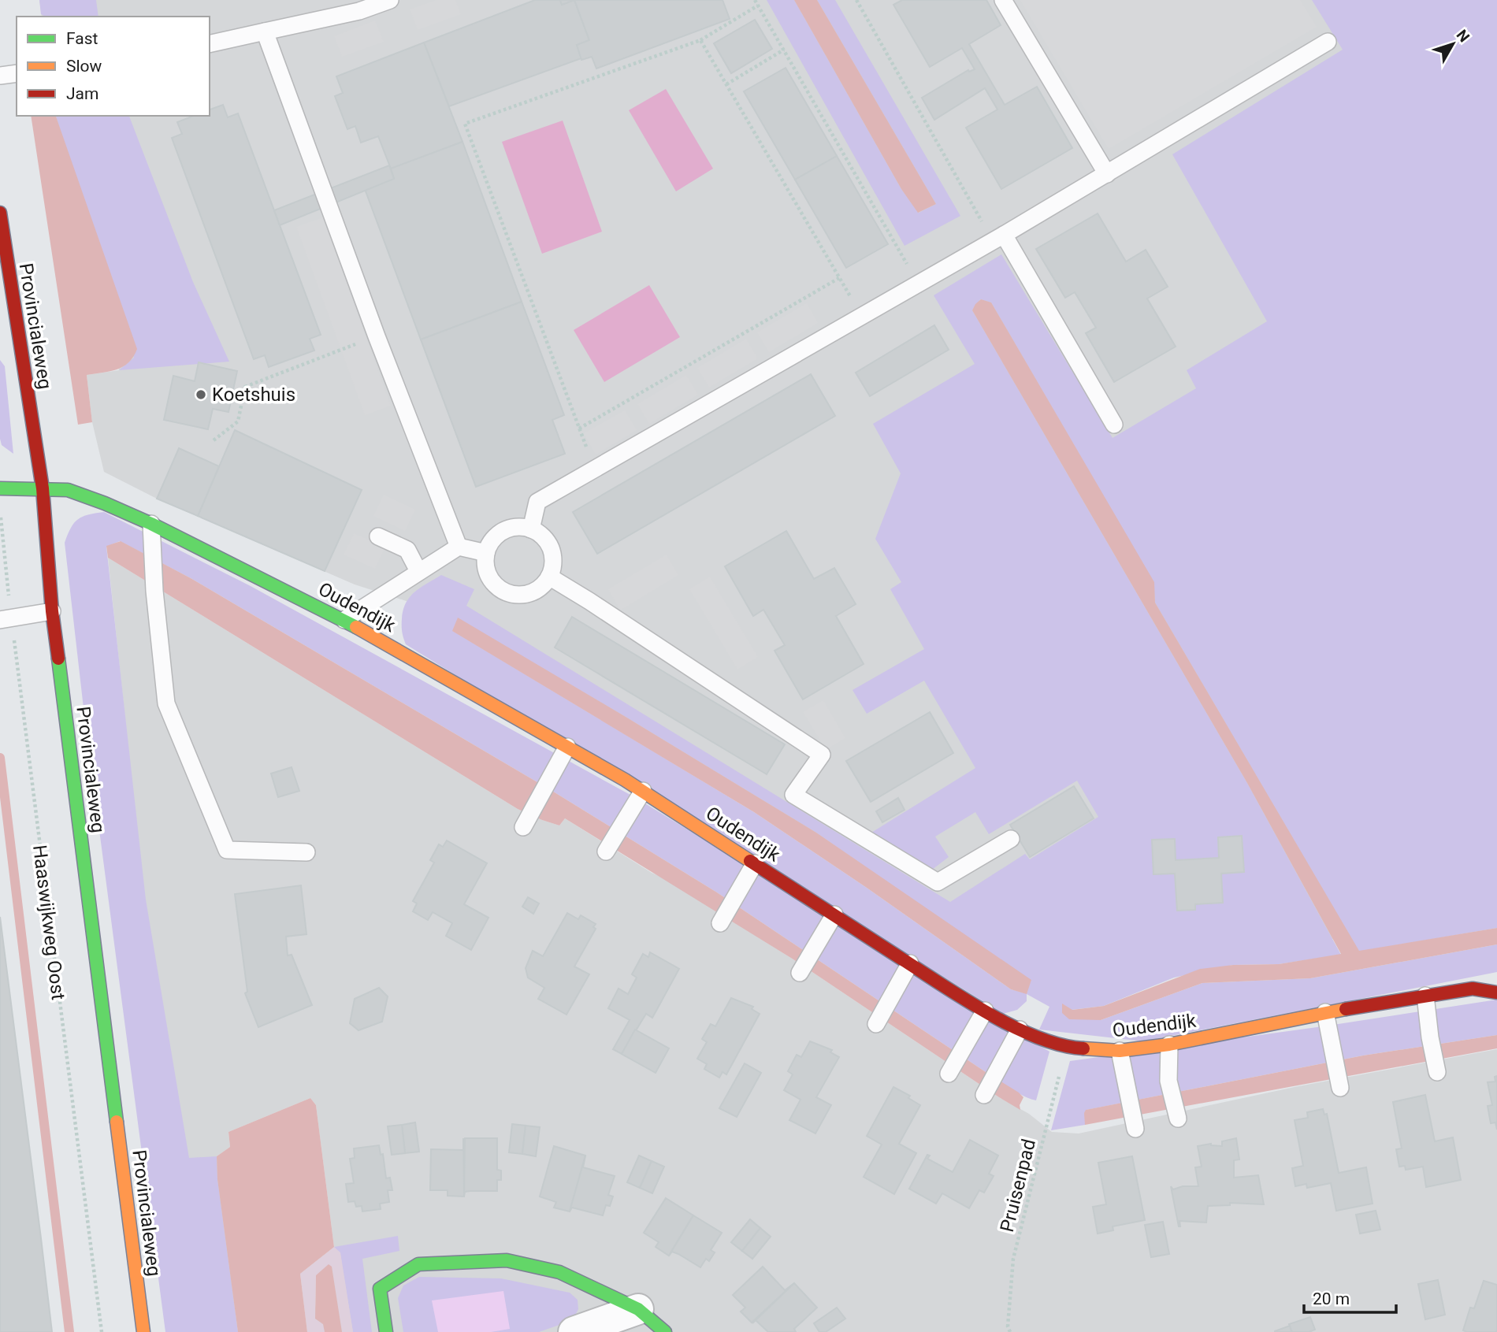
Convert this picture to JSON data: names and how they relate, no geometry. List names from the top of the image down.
{
  "streets": {
    "street": ["Provincialeweg", "Oudendijk"],
    "path": ["Haaswijkweg Oost", "Pruisenpad"]
  },
  "crossings": [
    ["Provincialeweg", "Oudendijk"],
    ["Oudendijk", "Pruisenpad"]
  ],
  "places": ["Koetshuis"],
  "legend": ["Fast", "Slow", "Jam"],
  "scale_bar": "20 m",
  "north": "top right"
}
